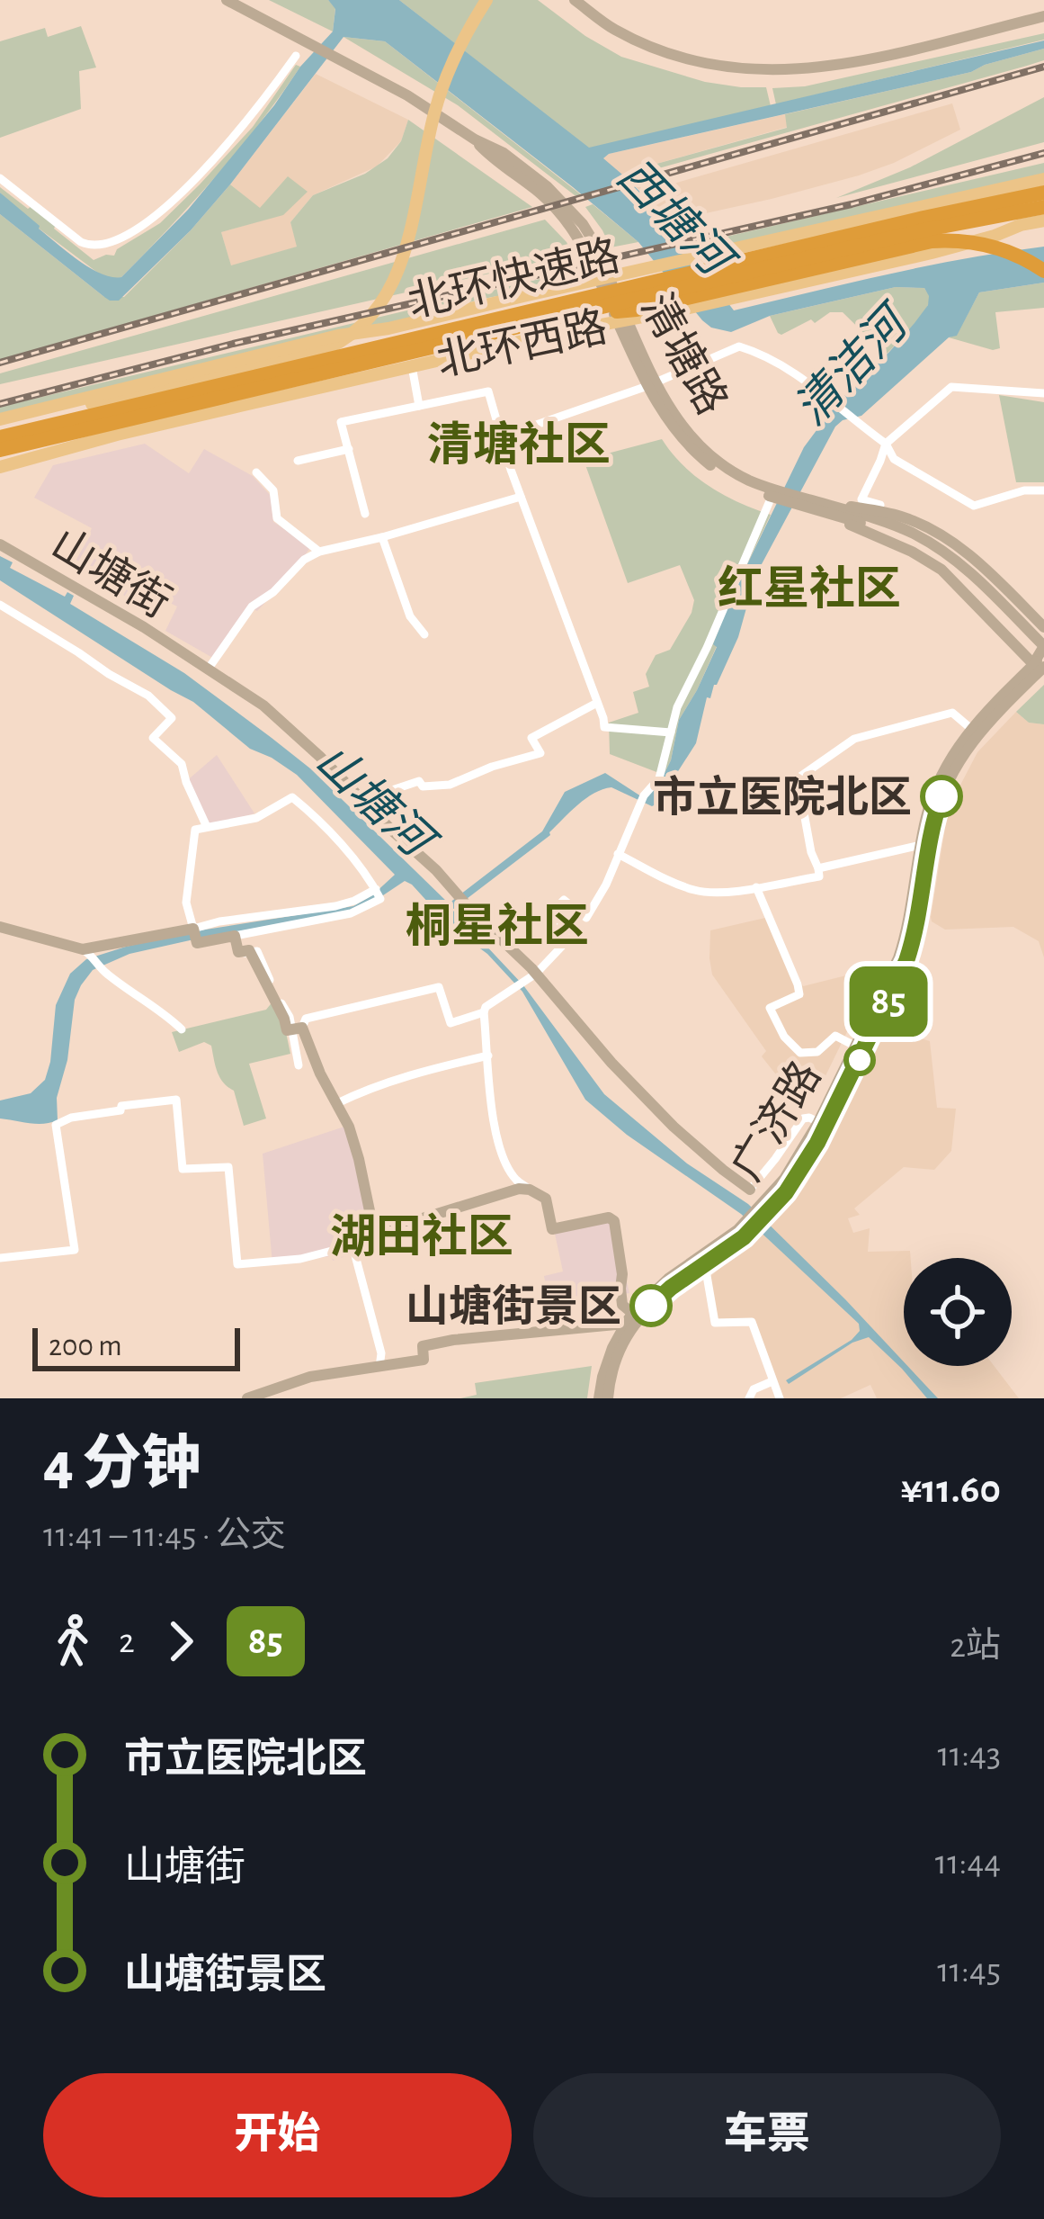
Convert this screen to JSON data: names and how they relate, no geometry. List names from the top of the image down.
{
  "streets": {
    "highway": ["北环快速路"],
    "main road": [
      "北环西路",
      "清塘路",
      "山塘街",
      "广济路"
    ]
  },
  "crossings": [
    ["北环快速路", "北环西路"],
    ["清塘路", "广济路"]
  ],
  "districts": [
    "清塘社区",
    "红星社区",
    "桐星社区",
    "湖田社区"
  ],
  "water": ["西塘河", "清洁河", "山塘河"],
  "places": ["市立医院北区", "山塘街景区"],
  "lines": ["bus line 85"],
  "scale_bar": "200 m",
  "page": {
    "on_map": "85",
    "scale": "200 m",
    "heading": ["4 分钟", "11:41 – 11:45 · 公交", "¥11.60"],
    "legs": ["2", "85", "2站"],
    "list": [
      {
        "name": "市立医院北区",
        "value": "11:43"
      },
      {
        "name": "山塘街",
        "value": "11:44"
      },
      {
        "name": "山塘街景区",
        "value": "11:45"
      }
    ],
    "buttons": ["开始", "车票"]
  }
}
